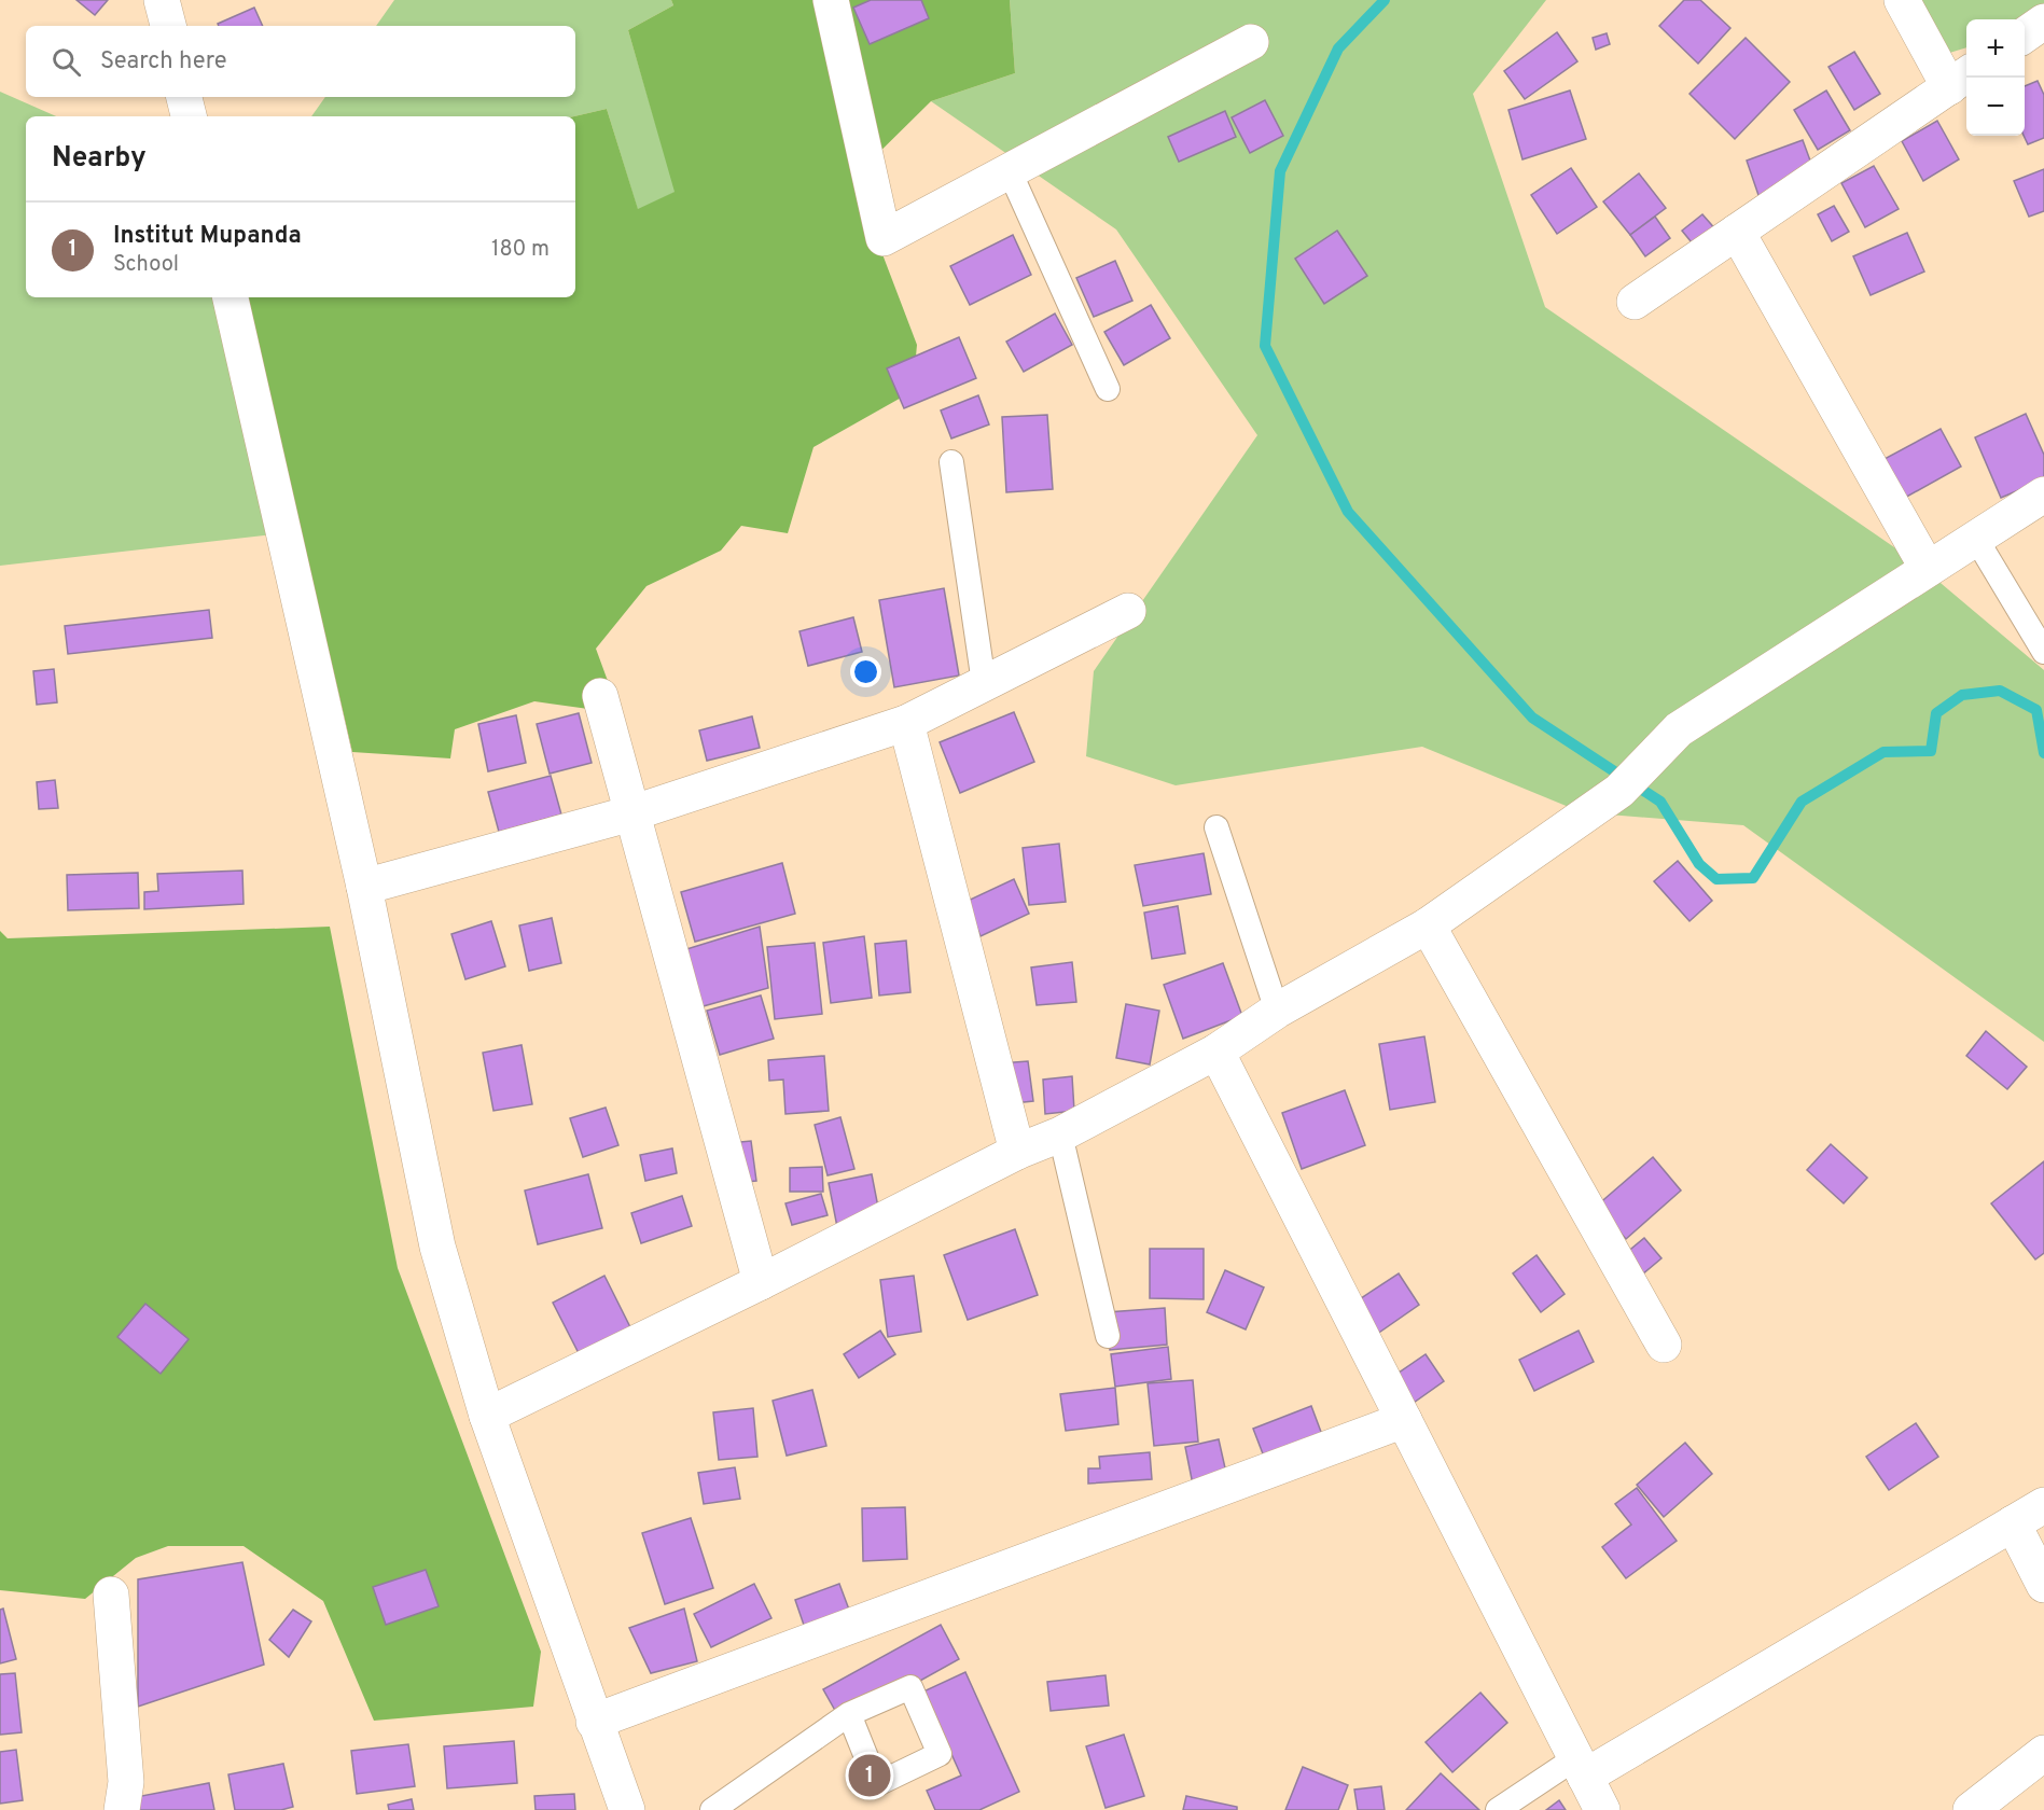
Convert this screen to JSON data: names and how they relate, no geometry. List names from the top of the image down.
{
  "page": {
    "map_buttons": ["+", "−"],
    "search": "Search here",
    "heading": "Nearby",
    "list": [
      {
        "mark": "1",
        "name": "Institut Mupanda",
        "note": "School",
        "value": "180 m"
      }
    ],
    "pins": "1"
  }
}
